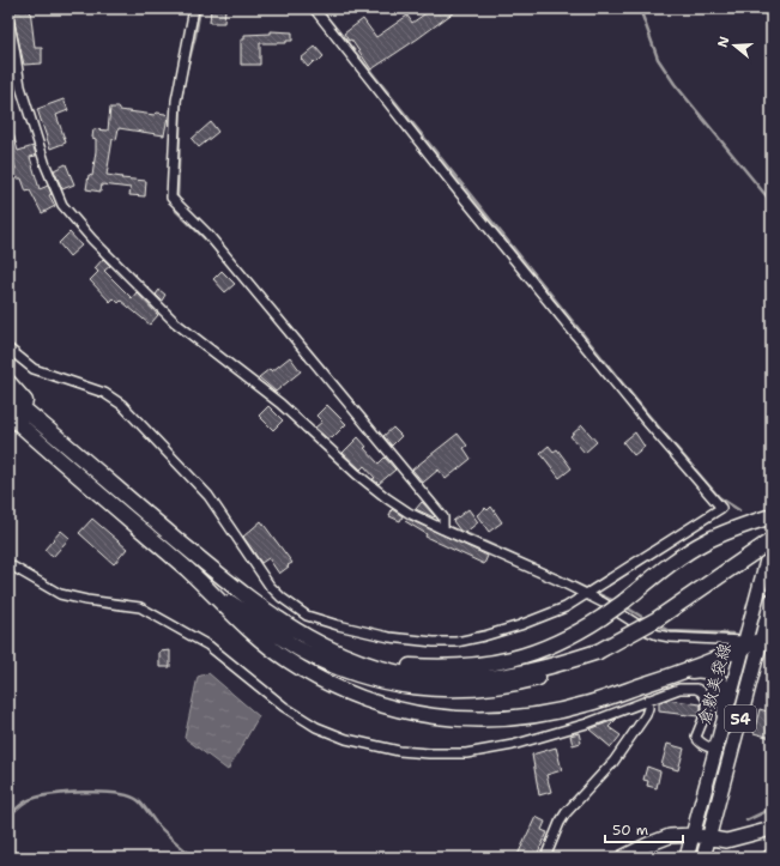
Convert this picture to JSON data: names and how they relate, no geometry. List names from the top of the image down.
{
  "streets": {
    "main road": ["倉敷美袋線", "54"]
  },
  "scale_bar": "50 m",
  "north": "left"
}
